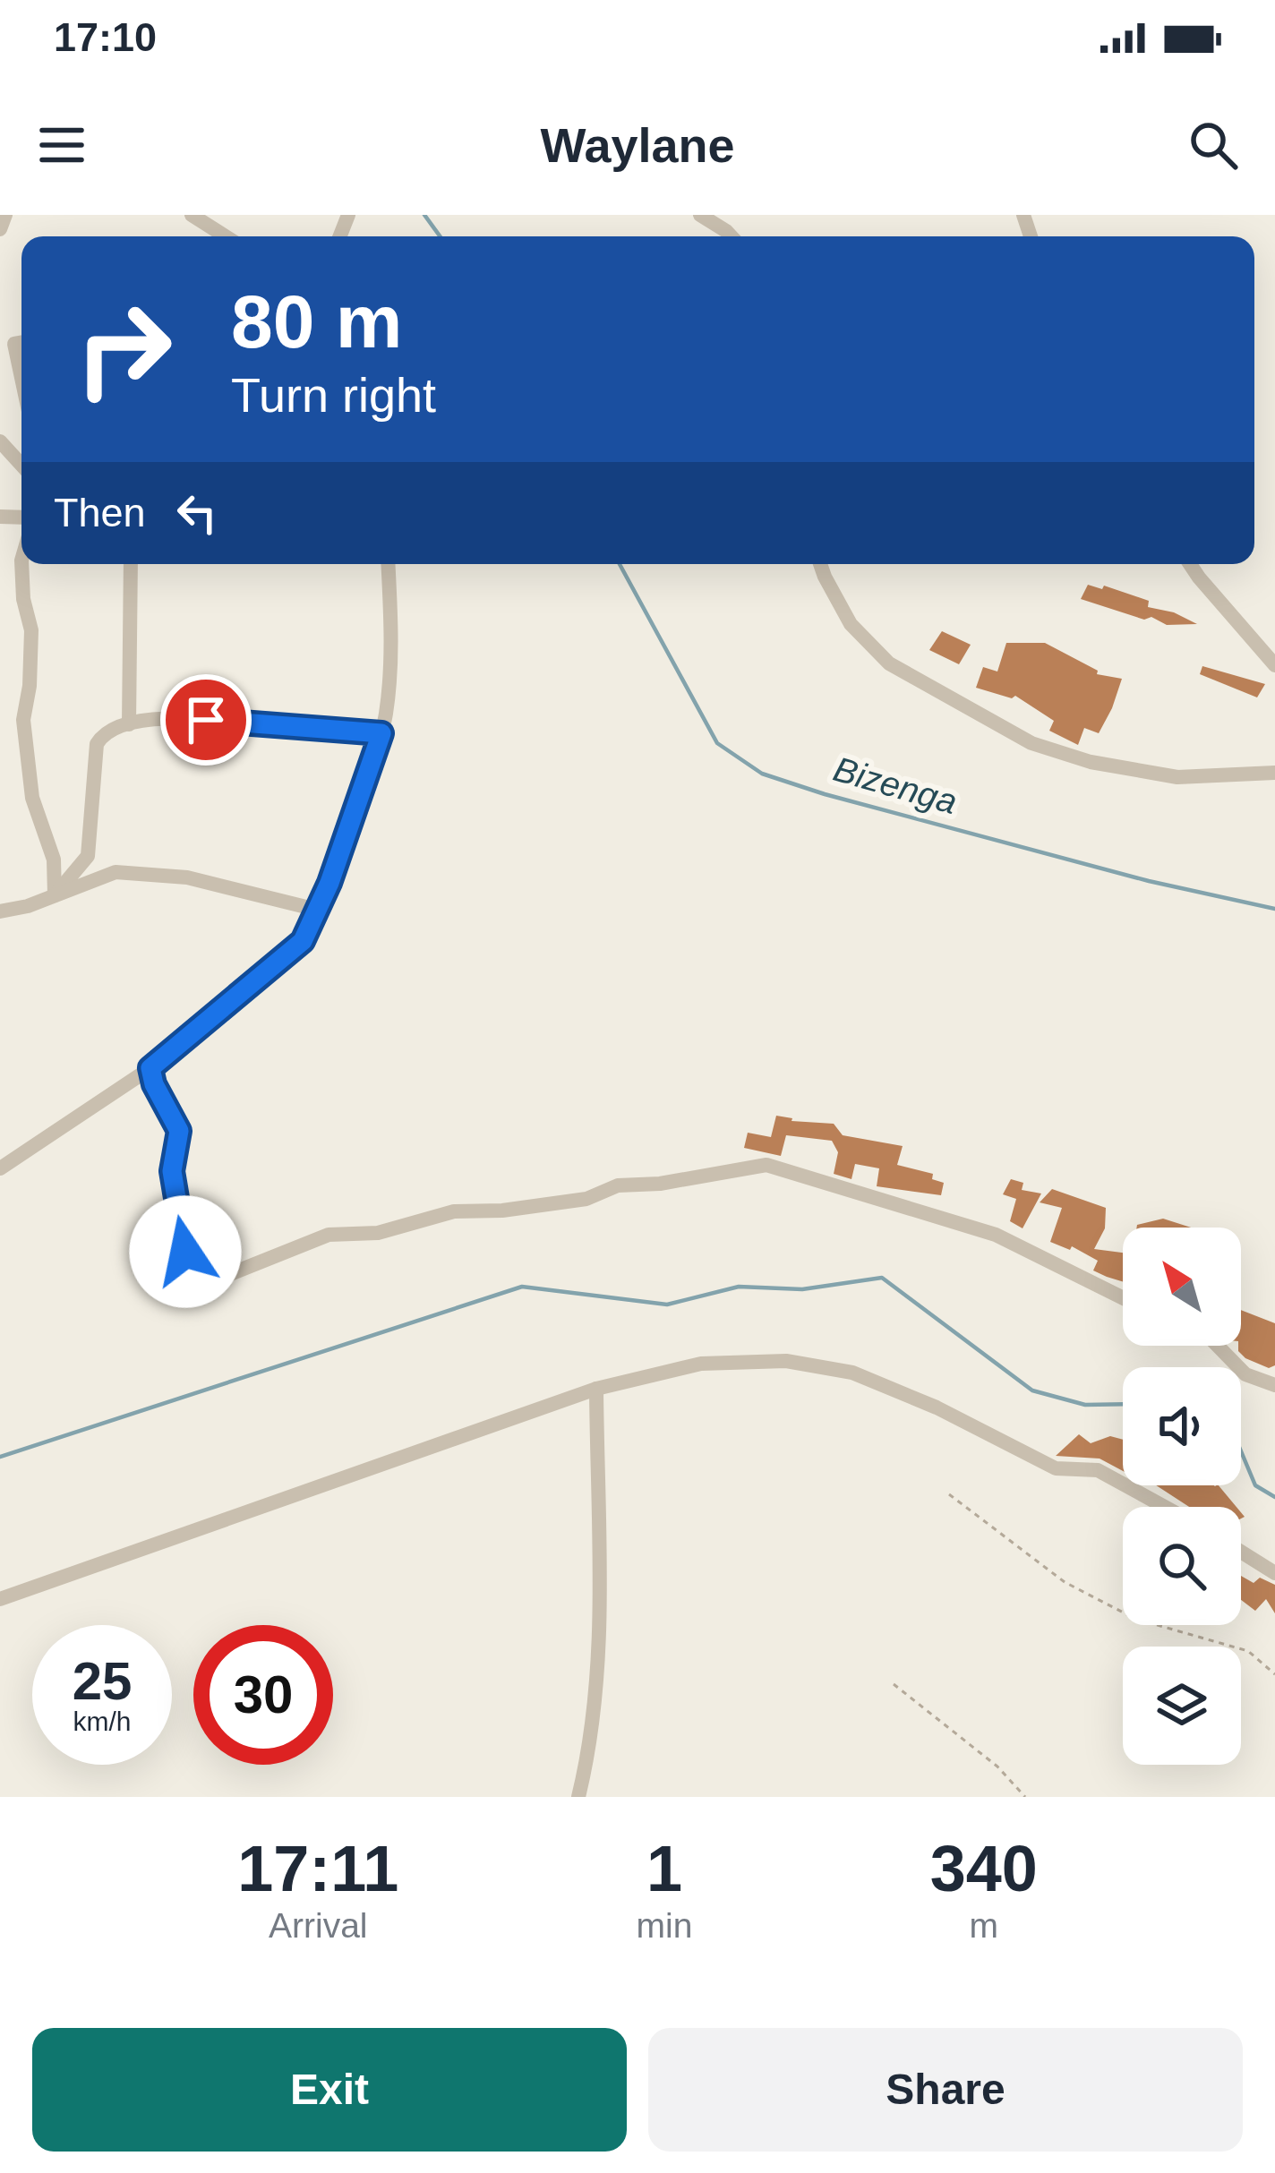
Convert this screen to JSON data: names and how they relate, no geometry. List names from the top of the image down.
{
  "water": ["Bizenga"],
  "north": "top left",
  "page": {
    "status": "17:10",
    "header": "Waylane",
    "turn": ["80 m", "Turn right"],
    "then": "Then",
    "speed": "25 km/h",
    "limit": "30",
    "eta": [
      "17:11",
      "Arrival",
      "1",
      "min",
      "340",
      "m"
    ],
    "buttons": ["Exit", "Share"]
  }
}
